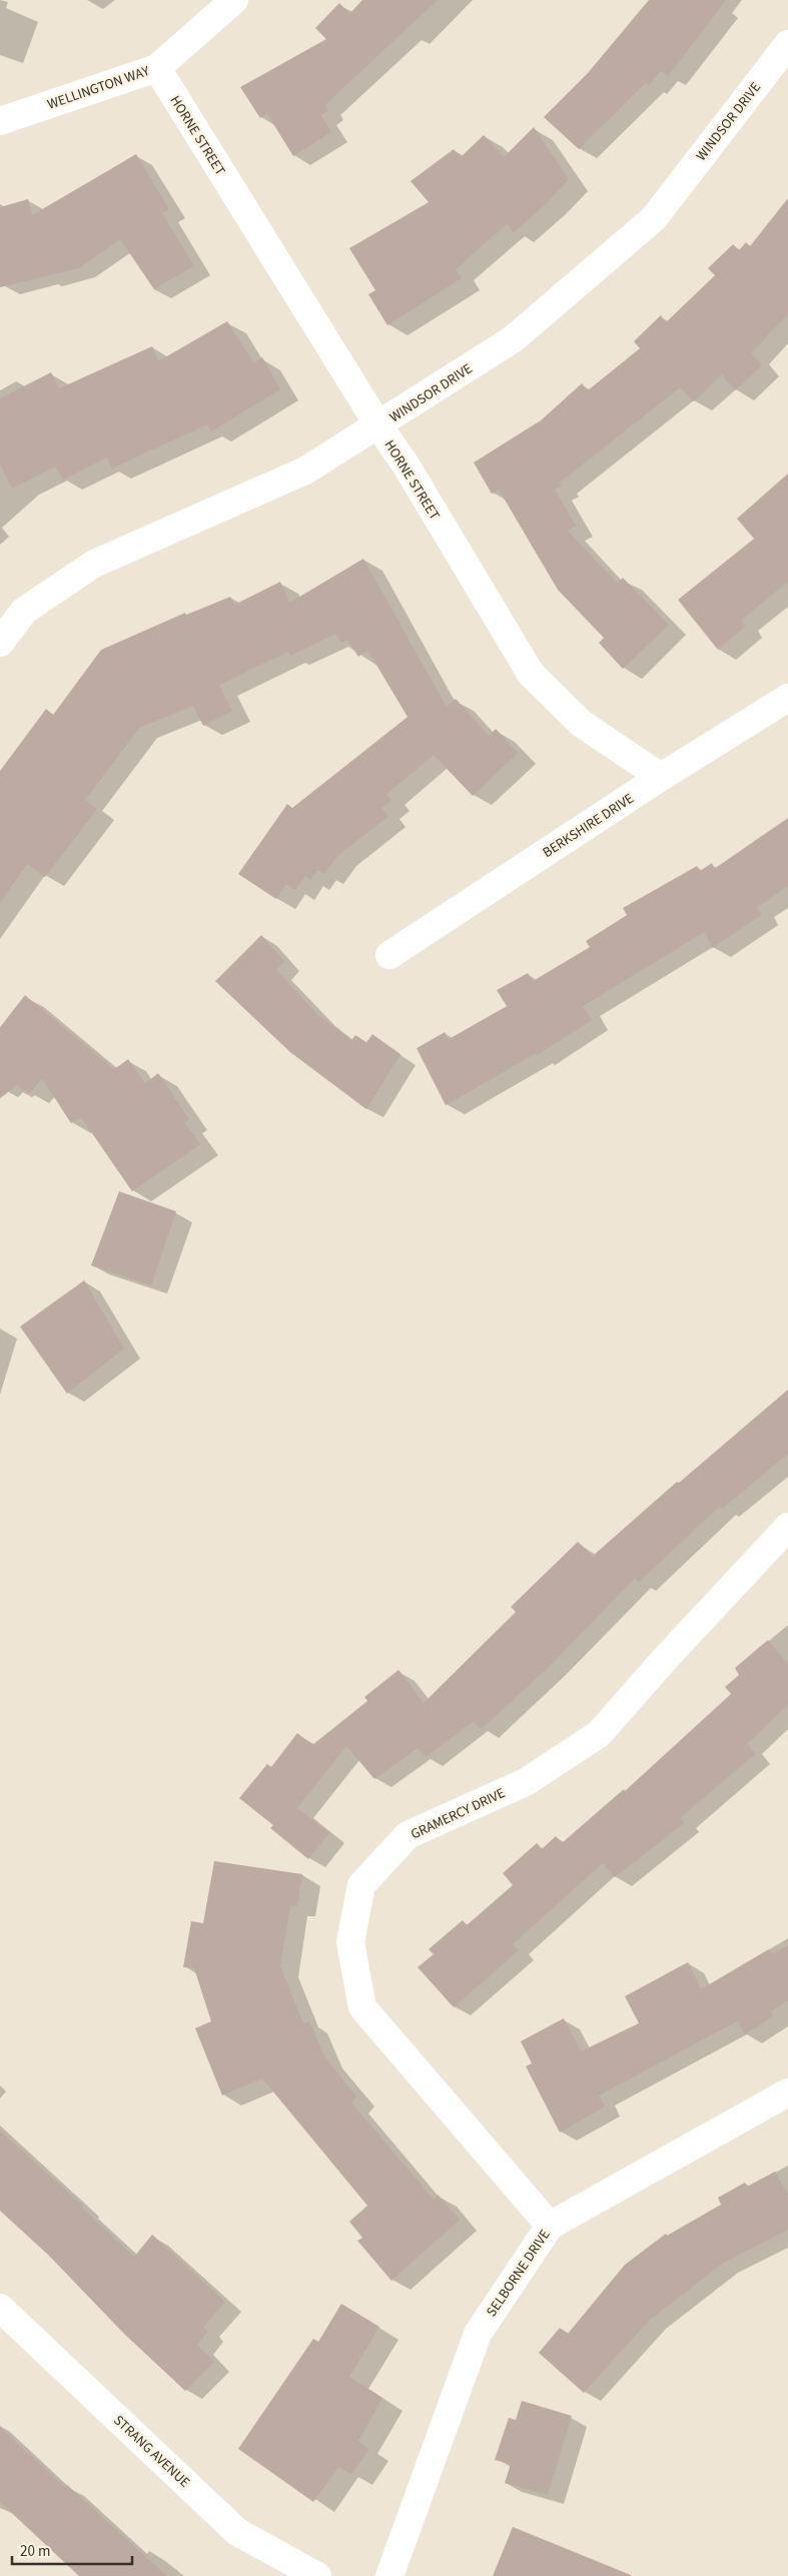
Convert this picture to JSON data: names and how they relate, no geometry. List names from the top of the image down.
{
  "streets": {
    "street": [
      "WELLINGTON WAY",
      "WINDSOR DRIVE",
      "HORNE STREET",
      "BERKSHIRE DRIVE",
      "GRAMERCY DRIVE",
      "SELBORNE DRIVE",
      "STRANG AVENUE"
    ]
  },
  "crossings": [
    ["WELLINGTON WAY", "HORNE STREET"],
    ["WINDSOR DRIVE", "HORNE STREET"],
    ["HORNE STREET", "BERKSHIRE DRIVE"],
    ["GRAMERCY DRIVE", "SELBORNE DRIVE"]
  ],
  "scale_bar": "20 m"
}
